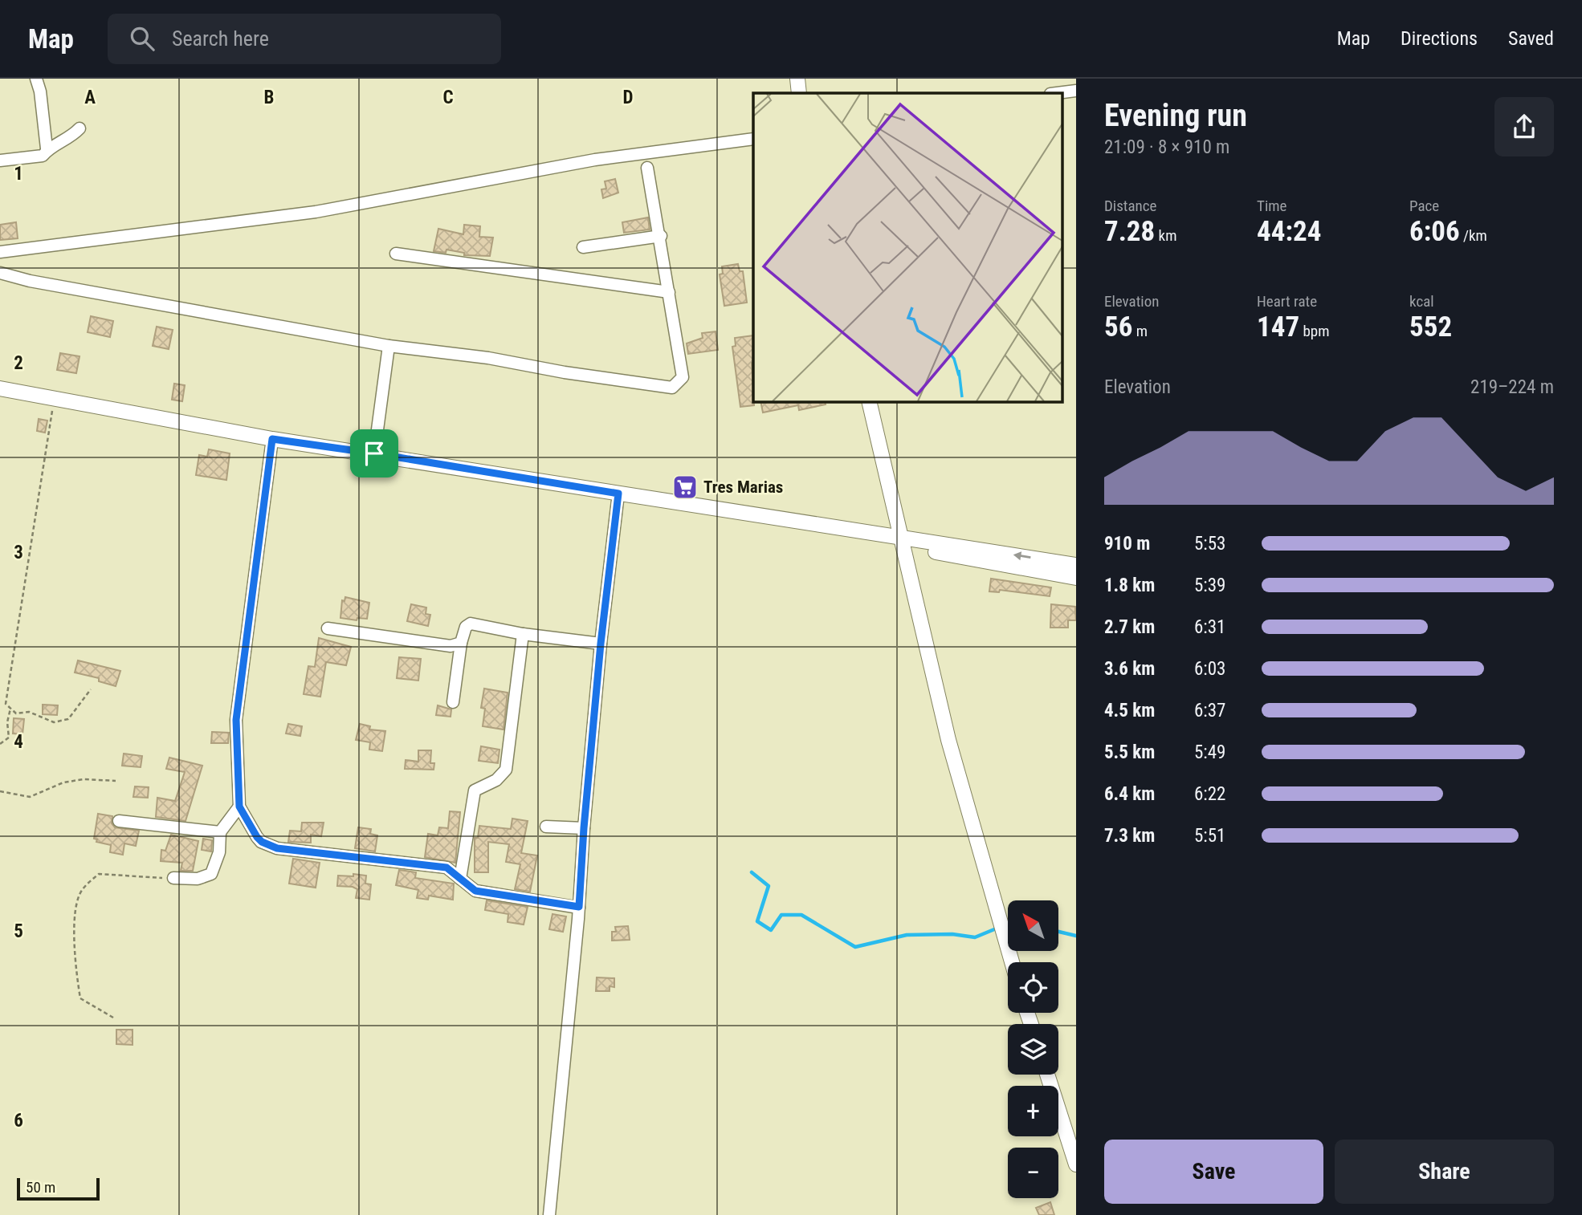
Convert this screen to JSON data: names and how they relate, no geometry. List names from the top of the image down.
{
  "places": {
    "supermarket": ["Tres Marias"]
  },
  "scale_bar": "50 m",
  "north": "top left",
  "page": {
    "header": "Map",
    "search": "Search here",
    "nav": ["Map", "Directions", "Saved"],
    "heading": ["Evening run", "21:09 · 8 × 910 m"],
    "stats": [
      ["Distance", "7.28 km"],
      ["Time", "44:24"],
      ["Pace", "6:06 /km"],
      ["Elevation", "56 m"],
      ["Heart rate", "147 bpm"],
      ["kcal", "552"]
    ],
    "chart": ["Elevation", "219–224 m"],
    "list": [
      {
        "name": "910 m",
        "note": "5:53"
      },
      {
        "name": "1.8 km",
        "note": "5:39"
      },
      {
        "name": "2.7 km",
        "note": "6:31"
      },
      {
        "name": "3.6 km",
        "note": "6:03"
      },
      {
        "name": "4.5 km",
        "note": "6:37"
      },
      {
        "name": "5.5 km",
        "note": "5:49"
      },
      {
        "name": "6.4 km",
        "note": "6:22"
      },
      {
        "name": "7.3 km",
        "note": "5:51"
      }
    ],
    "map_buttons": ["+", "−"],
    "buttons": ["Save", "Share"],
    "scale": "50 m"
  },
  "grid": {
    "columns": [
      "A",
      "B",
      "C",
      "D"
    ],
    "rows": [
      "1",
      "2",
      "3",
      "4",
      "5",
      "6"
    ]
  }
}
